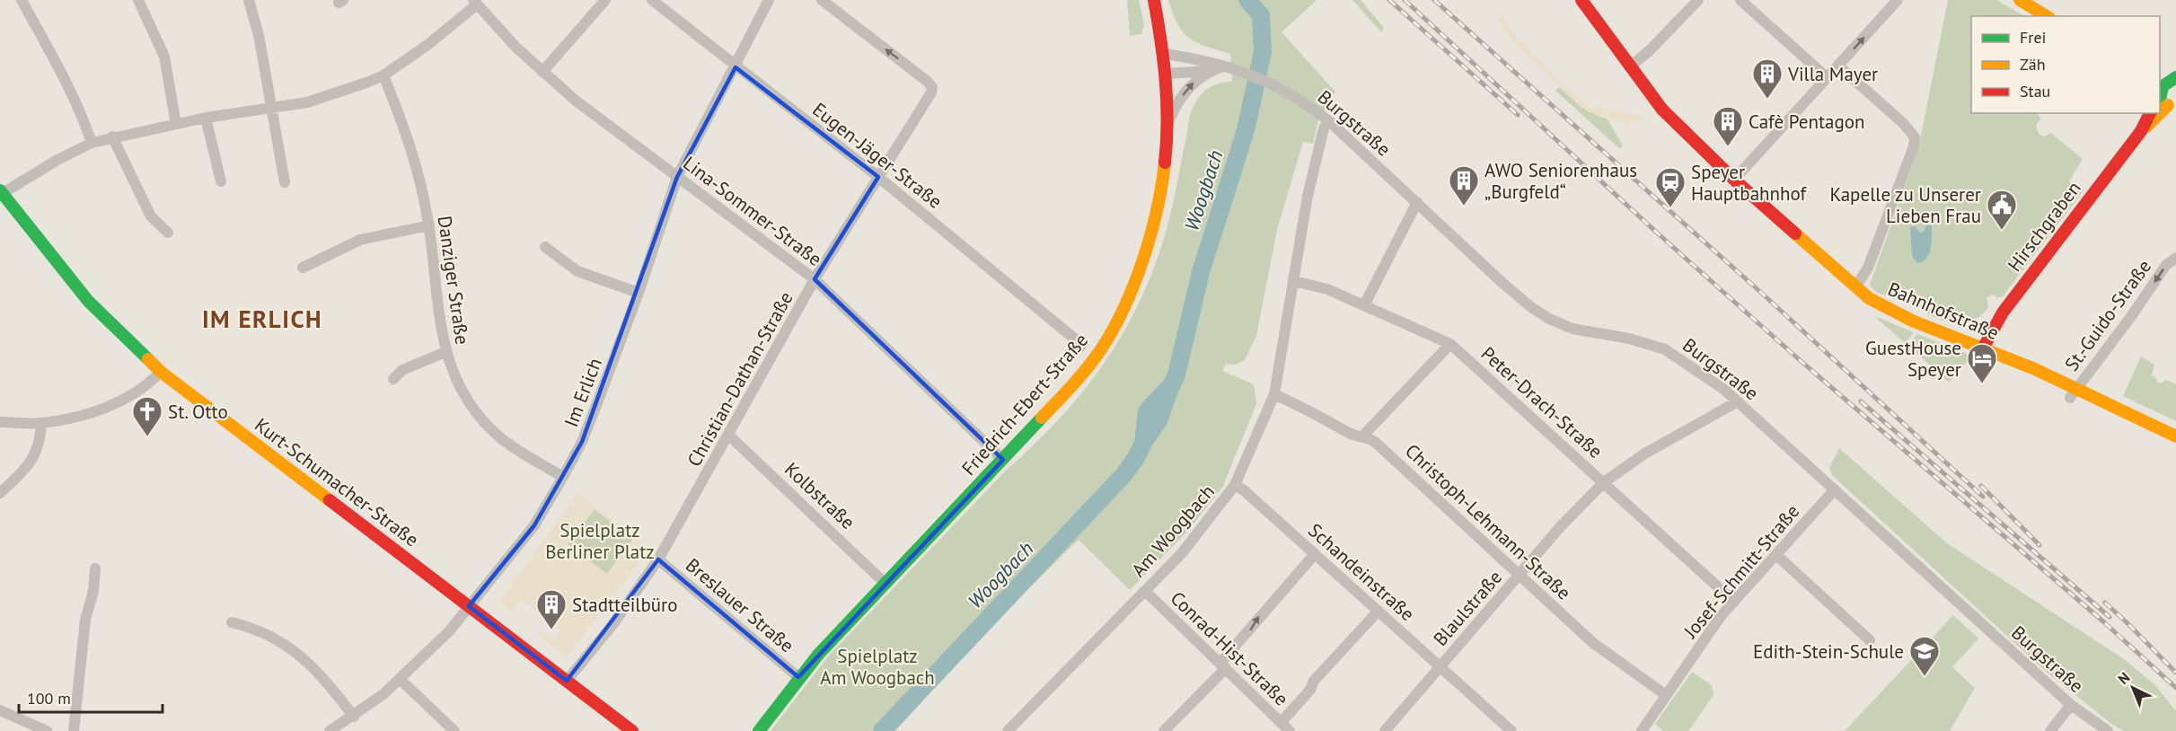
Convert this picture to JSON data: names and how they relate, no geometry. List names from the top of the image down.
{
  "streets": {
    "main road": [
      "Hirschgraben",
      "Bahnhofstraße",
      "Friedrich-Ebert-Straße",
      "Kurt-Schumacher-Straße"
    ],
    "street": [
      "Burgstraße",
      "Eugen-Jäger-Straße",
      "Lina-Sommer-Straße",
      "Danziger Straße",
      "St.-Guido-Straße",
      "Christian-Dathan-Straße",
      "Im Erlich",
      "Peter-Drach-Straße",
      "Kolbstraße",
      "Christoph-Lehmann-Straße",
      "Am Woogbach",
      "Josef-Schmitt-Straße",
      "Schandeinstraße",
      "Breslauer Straße",
      "Blaulstraße",
      "Conrad-Hist-Straße"
    ]
  },
  "crossings": [
    ["Burgstraße", "Friedrich-Ebert-Straße"],
    ["Burgstraße", "Am Woogbach"],
    ["Burgstraße", "Josef-Schmitt-Straße"],
    ["Burgstraße", "Blaulstraße"],
    ["Eugen-Jäger-Straße", "Christian-Dathan-Straße"],
    ["Eugen-Jäger-Straße", "Im Erlich"],
    ["Lina-Sommer-Straße", "Christian-Dathan-Straße"],
    ["Lina-Sommer-Straße", "Im Erlich"],
    ["Lina-Sommer-Straße", "Friedrich-Ebert-Straße"],
    ["Hirschgraben", "Bahnhofstraße"],
    ["Danziger Straße", "Im Erlich"],
    ["Bahnhofstraße", "St.-Guido-Straße"],
    ["Christian-Dathan-Straße", "Kurt-Schumacher-Straße"],
    ["Christian-Dathan-Straße", "Kolbstraße"],
    ["Christian-Dathan-Straße", "Breslauer Straße"],
    ["Im Erlich", "Kurt-Schumacher-Straße"],
    ["Peter-Drach-Straße", "Am Woogbach"],
    ["Peter-Drach-Straße", "Josef-Schmitt-Straße"],
    ["Peter-Drach-Straße", "Blaulstraße"],
    ["Friedrich-Ebert-Straße", "Kolbstraße"],
    ["Friedrich-Ebert-Straße", "Breslauer Straße"],
    ["Christoph-Lehmann-Straße", "Am Woogbach"],
    ["Christoph-Lehmann-Straße", "Josef-Schmitt-Straße"],
    ["Christoph-Lehmann-Straße", "Blaulstraße"],
    ["Am Woogbach", "Schandeinstraße"],
    ["Am Woogbach", "Conrad-Hist-Straße"],
    ["Schandeinstraße", "Blaulstraße"]
  ],
  "one_way": ["St.-Guido-Straße"],
  "districts": ["IM ERLICH"],
  "water": ["Woogbach"],
  "parks": ["Spielplatz Berliner Platz", "Spielplatz Am Woogbach"],
  "places": {
    "building": [
      "Villa Mayer",
      "Cafè Pentagon",
      "AWO Seniorenhaus „Burgfeld“",
      "Stadtteilbüro"
    ],
    "station": ["Speyer Hauptbahnhof"],
    "public building": ["Kapelle zu Unserer Lieben Frau"],
    "hotel": ["GuestHouse Speyer"],
    "church": ["St. Otto"],
    "school or university": ["Edith-Stein-Schule"]
  },
  "legend": ["Frei", "Zäh", "Stau"],
  "scale_bar": "100 m",
  "north": "top left"
}
